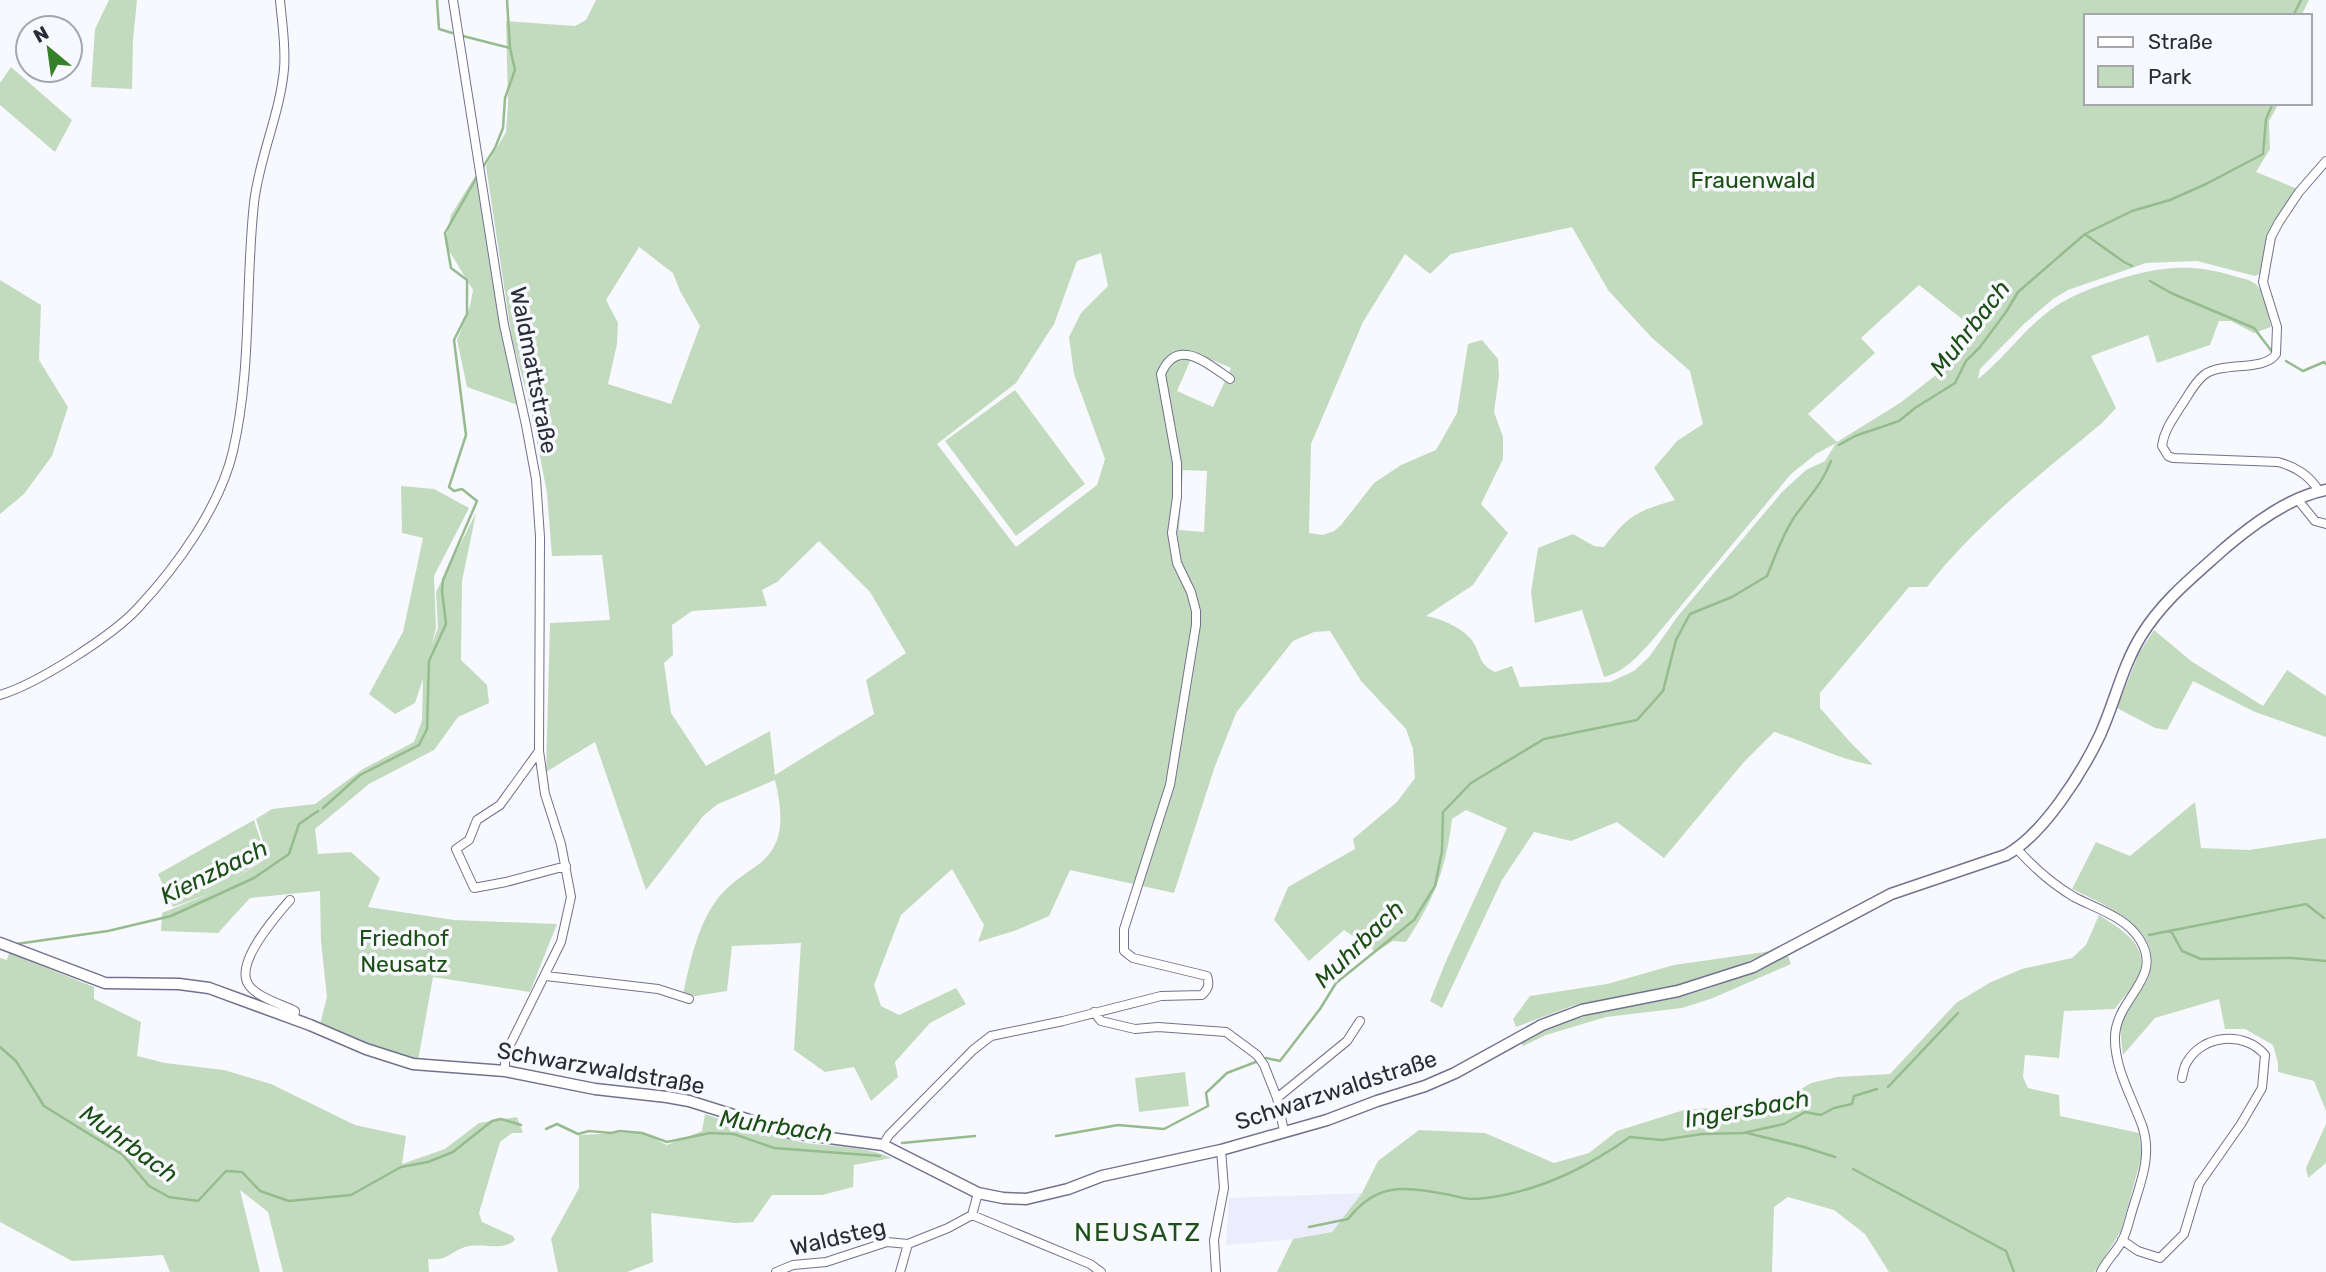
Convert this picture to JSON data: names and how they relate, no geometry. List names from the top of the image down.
{
  "streets": {
    "main road": ["Schwarzwaldstraße"],
    "street": ["Waldmattstraße", "Waldsteg"]
  },
  "crossings": [
    ["Waldmattstraße", "Schwarzwaldstraße"]
  ],
  "districts": ["NEUSATZ"],
  "water": ["Muhrbach", "Kienzbach", "Ingersbach"],
  "parks": ["Frauenwald", "Friedhof Neusatz"],
  "legend": ["Straße", "Park"],
  "north": "top left"
}
